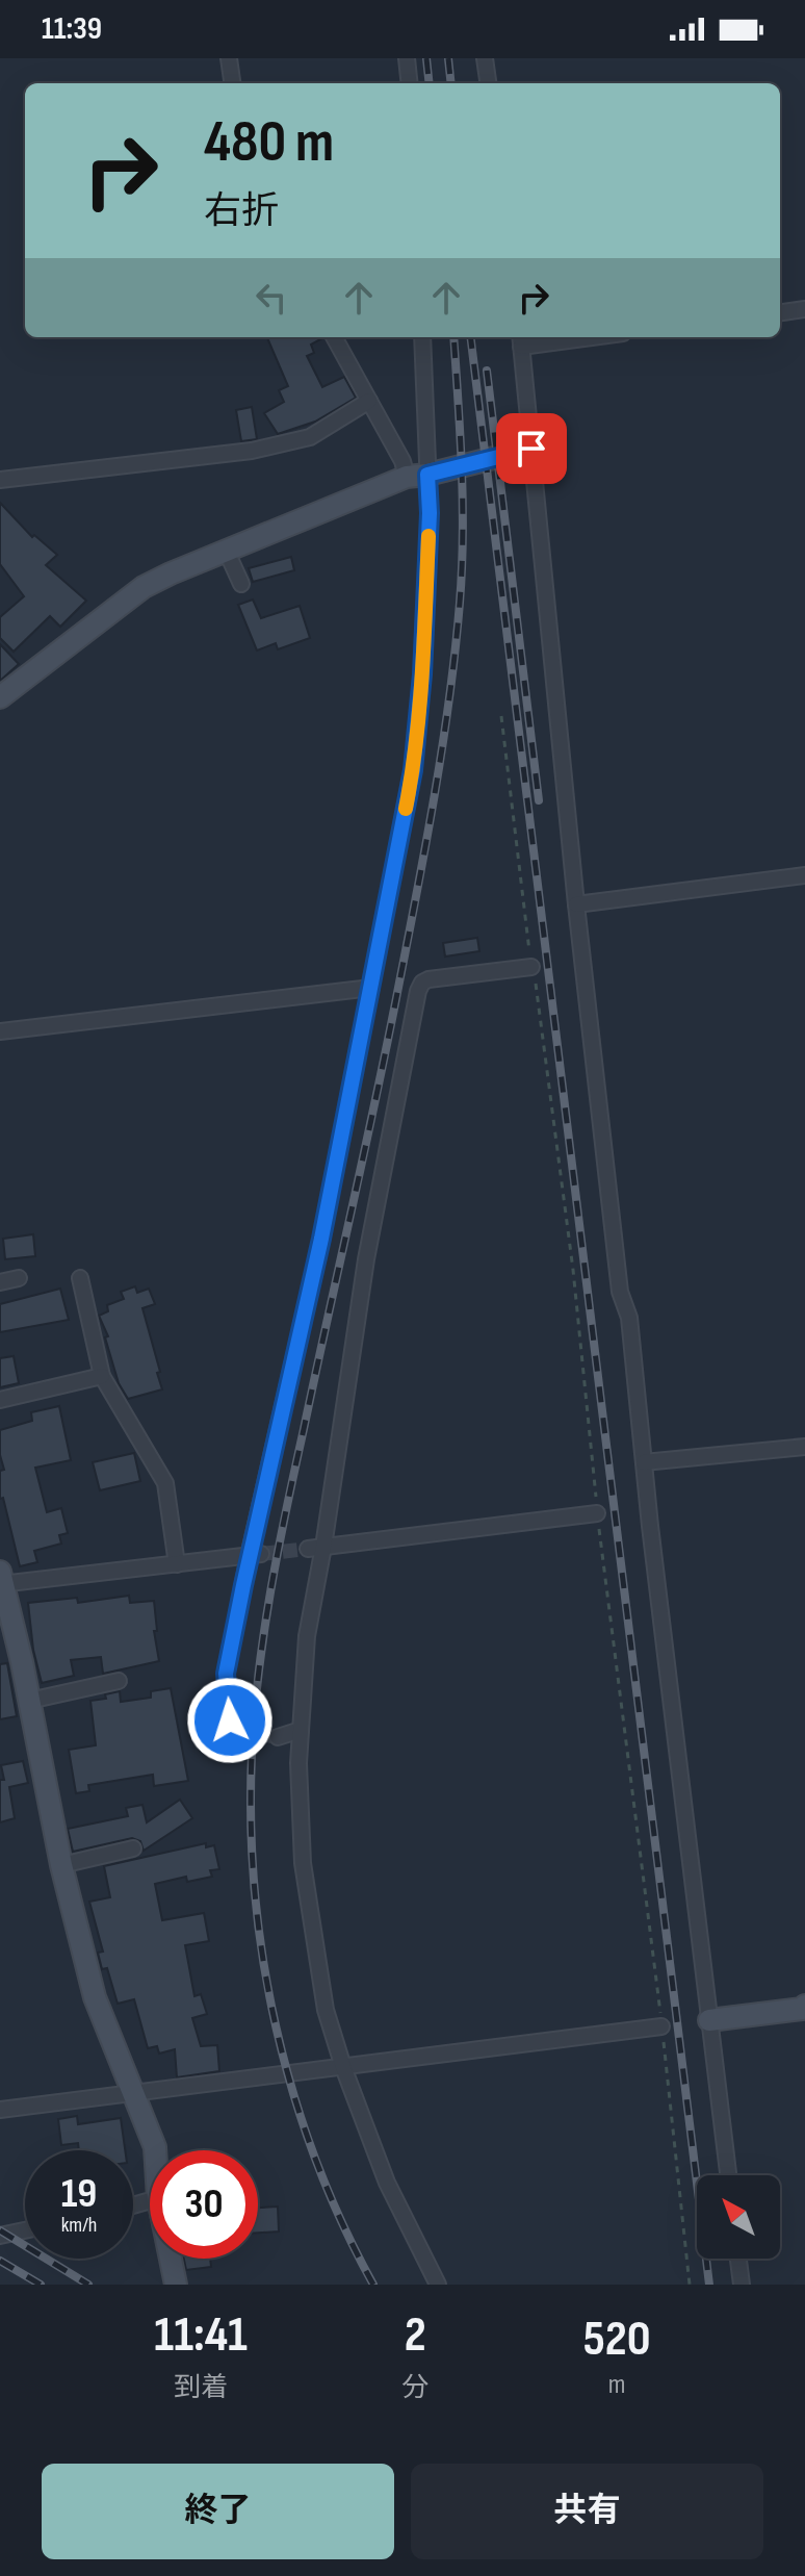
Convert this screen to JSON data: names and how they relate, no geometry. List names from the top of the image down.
{
  "north": "top left",
  "page": {
    "status": "11:39",
    "turn": ["480 m", "右折"],
    "speed": "19 km/h",
    "limit": "30",
    "eta": [
      "11:41",
      "到着",
      "2",
      "分",
      "520",
      "m"
    ],
    "buttons": ["終了", "共有"]
  }
}
